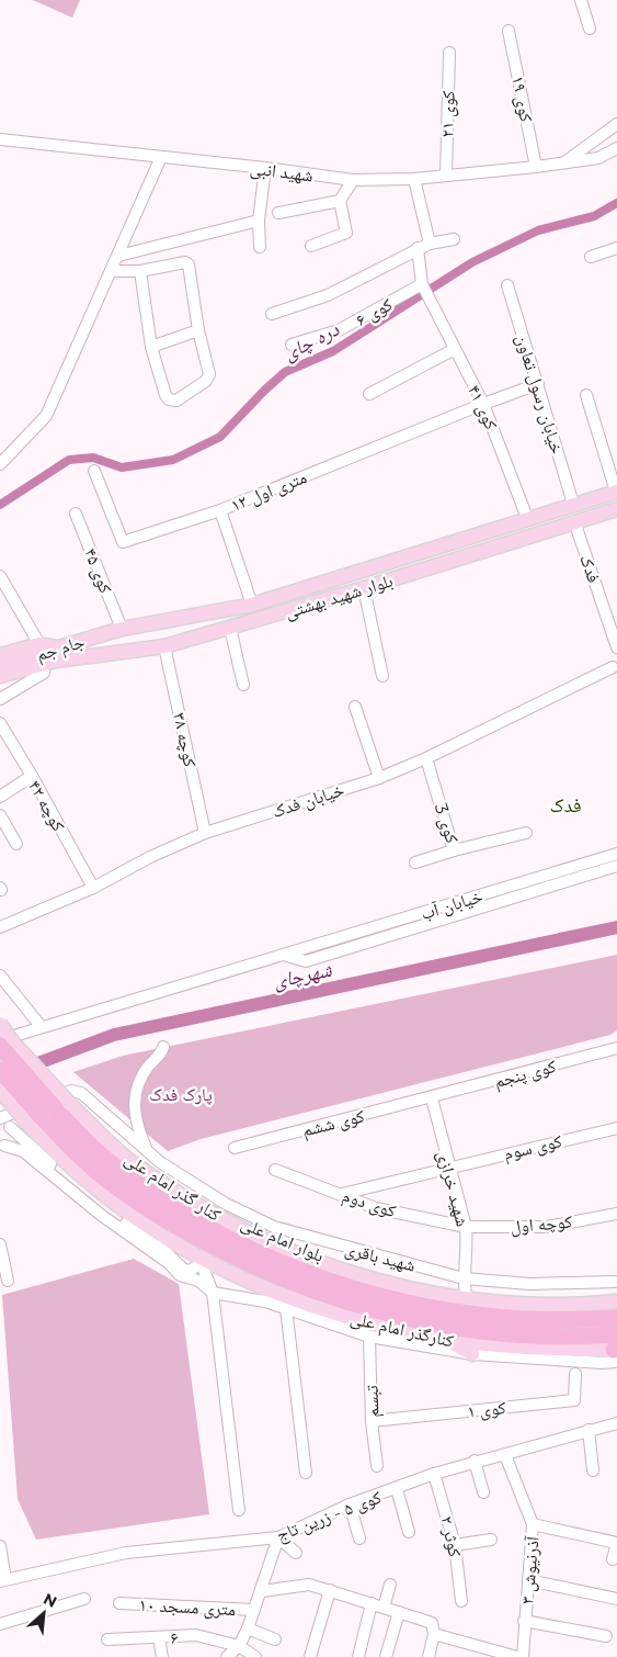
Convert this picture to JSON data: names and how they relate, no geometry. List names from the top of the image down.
{
  "streets": {
    "highway": ["بلوار امام علی"],
    "main road": [
      "بلوار شهید بهشتی",
      "جام جم",
      "کنار گذر امام علی",
      "کنارگذر امام علی"
    ],
    "street": [
      "کوی ۱۹",
      "کوی ۲۱",
      "شهید انبی",
      "کوی ۶",
      "خیابان رسول تعاون",
      "کوی ۴۱",
      "۱۲ متری اول",
      "فدک",
      "کوی ۴۵",
      "کوچه ۳۸",
      "خیابان فدک",
      "کوچه ۴۲",
      "کوی 3",
      "خیابان آب",
      "کوی پنجم",
      "کوی ششم",
      "کوی سوم",
      "شهید خرازی",
      "کوی دوم",
      "کوچه اول",
      "شهید باقری",
      "تبسم",
      "کوی ۱",
      "کوی ۵ - زرین تاج",
      "کوثر ۲",
      "آذرنیوش ۳",
      "۱۰ متری مسجد",
      "۶"
    ]
  },
  "crossings": [
    ["کوی ۱۹", "شهید انبی"],
    ["کوی ۲۱", "شهید انبی"],
    ["کوی ۶", "کوی ۴۱"],
    ["خیابان رسول تعاون", "۱۲ متری اول"],
    ["خیابان رسول تعاون", "بلوار شهید بهشتی"],
    ["کوی ۴۱", "۱۲ متری اول"],
    ["کوی ۴۱", "بلوار شهید بهشتی"],
    ["فدک", "بلوار شهید بهشتی"],
    ["کوی ۴۵", "بلوار شهید بهشتی"],
    ["کوی ۴۵", "جام جم"],
    ["بلوار شهید بهشتی", "جام جم"],
    ["بلوار شهید بهشتی", "کوچه ۳۸"],
    ["کوچه ۳۸", "خیابان فدک"],
    ["خیابان فدک", "کوچه ۴۲"],
    ["خیابان فدک", "کوی 3"],
    ["کوی پنجم", "کوی ششم"],
    ["کوی پنجم", "شهید خرازی"],
    ["کوی ششم", "شهید خرازی"],
    ["کوی سوم", "شهید خرازی"],
    ["کوی سوم", "کوی دوم"],
    ["کنار گذر امام علی", "بلوار امام علی"],
    ["کنار گذر امام علی", "کنارگذر امام علی"],
    ["شهید خرازی", "کوی دوم"],
    ["شهید خرازی", "کوچه اول"],
    ["شهید خرازی", "شهید باقری"],
    ["کوی دوم", "کوچه اول"],
    ["بلوار امام علی", "کنارگذر امام علی"],
    ["تبسم", "کوی ۱"],
    ["کوی ۵ - زرین تاج", "کوثر ۲"],
    ["کوی ۵ - زرین تاج", "آذرنیوش ۳"]
  ],
  "districts": ["فدک"],
  "water": ["دره چای", "شهرچای"],
  "parks": ["پارک فدک"],
  "north": "top right"
}
